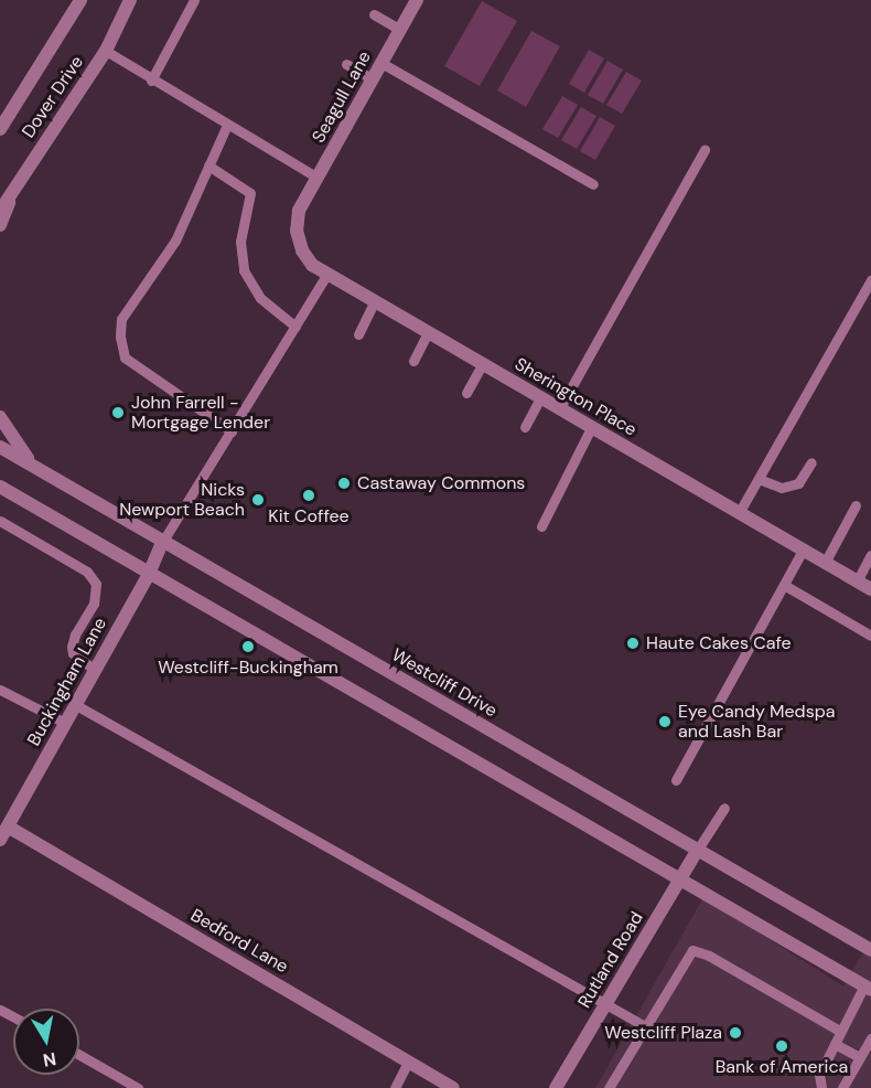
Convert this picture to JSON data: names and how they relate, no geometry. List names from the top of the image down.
{
  "streets": {
    "street": [
      "Dover Drive",
      "Seagull Lane",
      "Sherington Place",
      "Buckingham Lane",
      "Westcliff Drive",
      "Bedford Lane",
      "Rutland Road"
    ]
  },
  "crossings": [
    ["Seagull Lane", "Sherington Place"],
    ["Buckingham Lane", "Westcliff Drive"],
    ["Buckingham Lane", "Bedford Lane"],
    ["Westcliff Drive", "Rutland Road"]
  ],
  "places": [
    "John Farrell - Mortgage Lender",
    "Castaway Commons",
    "Kit Coffee",
    "Nicks Newport Beach",
    "Haute Cakes Cafe",
    "Westcliff-Buckingham",
    "Eye Candy Medspa and Lash Bar",
    "Westcliff Plaza",
    "Bank of America"
  ],
  "north": "bottom"
}
